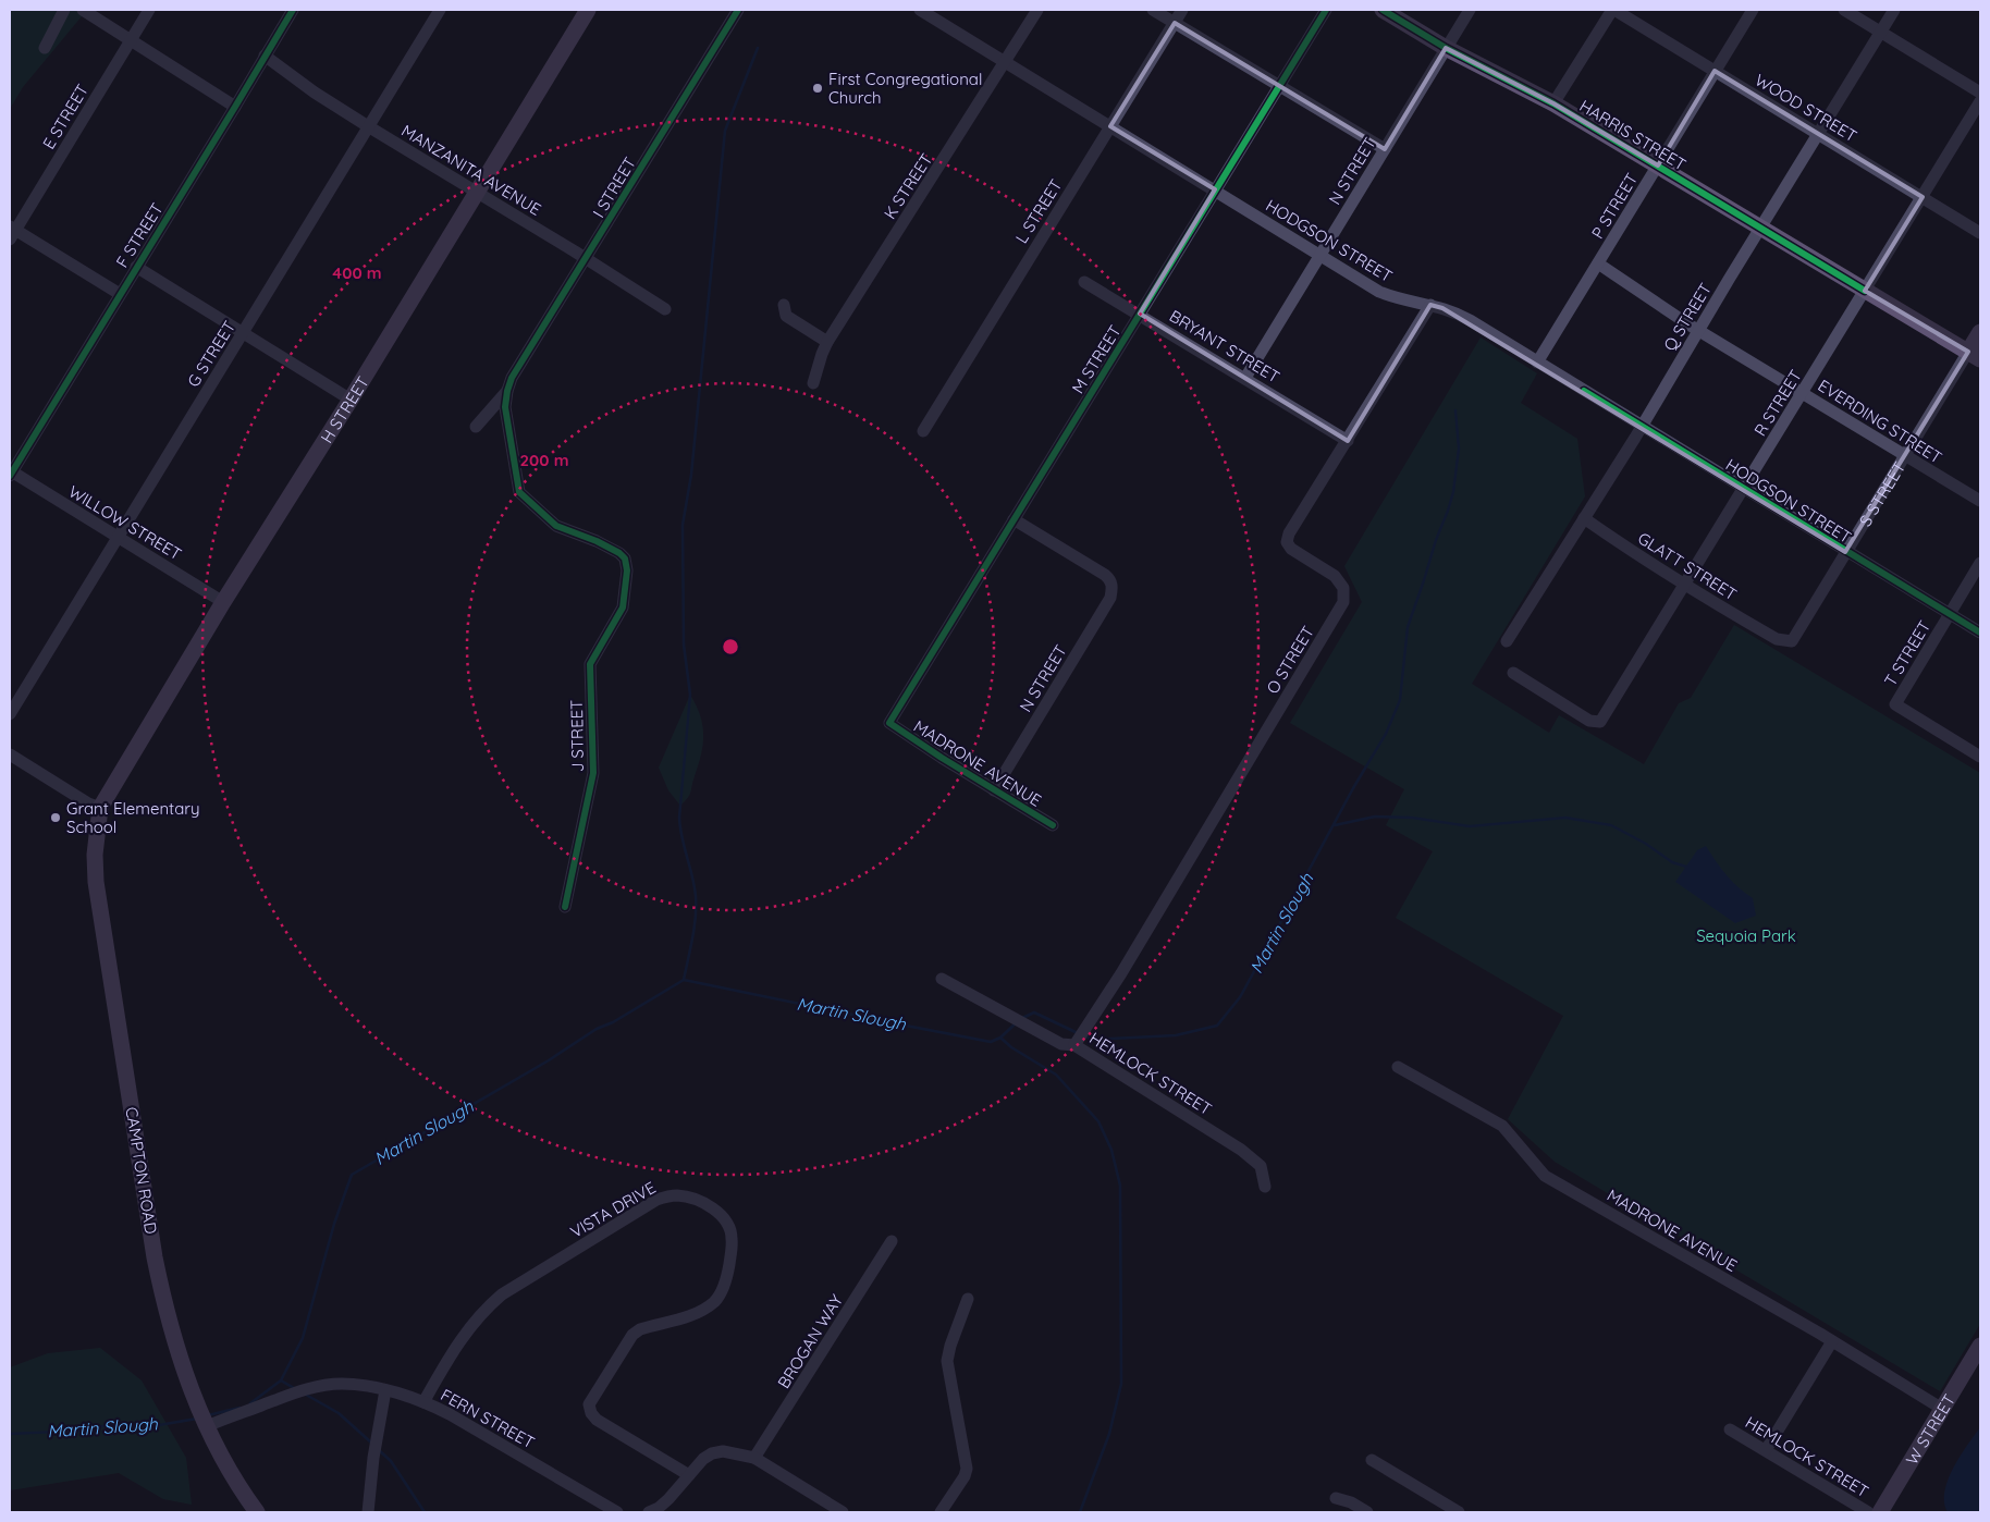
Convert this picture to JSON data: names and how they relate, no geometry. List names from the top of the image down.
{
  "streets": {
    "main road": [
      "HARRIS STREET",
      "H STREET",
      "S STREET",
      "CAMPTON ROAD",
      "W STREET"
    ],
    "street": [
      "WOOD STREET",
      "E STREET",
      "MANZANITA AVENUE",
      "N STREET",
      "K STREET",
      "I STREET",
      "P STREET",
      "L STREET",
      "F STREET",
      "HODGSON STREET",
      "Q STREET",
      "BRYANT STREET",
      "G STREET",
      "M STREET",
      "R STREET",
      "EVERDING STREET",
      "WILLOW STREET",
      "GLATT STREET",
      "T STREET",
      "O STREET",
      "J STREET",
      "MADRONE AVENUE",
      "HEMLOCK STREET",
      "VISTA DRIVE",
      "BROGAN WAY",
      "FERN STREET"
    ]
  },
  "crossings": [
    ["WOOD STREET", "P STREET"],
    ["WOOD STREET", "Q STREET"],
    ["WOOD STREET", "R STREET"],
    ["HARRIS STREET", "N STREET"],
    ["HARRIS STREET", "P STREET"],
    ["HARRIS STREET", "Q STREET"],
    ["HARRIS STREET", "R STREET"],
    ["HARRIS STREET", "S STREET"],
    ["MANZANITA AVENUE", "I STREET"],
    ["MANZANITA AVENUE", "F STREET"],
    ["MANZANITA AVENUE", "G STREET"],
    ["MANZANITA AVENUE", "H STREET"],
    ["N STREET", "HODGSON STREET"],
    ["N STREET", "BRYANT STREET"],
    ["N STREET", "M STREET"],
    ["N STREET", "MADRONE AVENUE"],
    ["K STREET", "HODGSON STREET"],
    ["I STREET", "J STREET"],
    ["P STREET", "HODGSON STREET"],
    ["P STREET", "EVERDING STREET"],
    ["L STREET", "HODGSON STREET"],
    ["F STREET", "WILLOW STREET"],
    ["HODGSON STREET", "Q STREET"],
    ["HODGSON STREET", "M STREET"],
    ["HODGSON STREET", "R STREET"],
    ["HODGSON STREET", "S STREET"],
    ["HODGSON STREET", "T STREET"],
    ["HODGSON STREET", "O STREET"],
    ["Q STREET", "EVERDING STREET"],
    ["Q STREET", "GLATT STREET"],
    ["BRYANT STREET", "M STREET"],
    ["BRYANT STREET", "O STREET"],
    ["G STREET", "WILLOW STREET"],
    ["M STREET", "MADRONE AVENUE"],
    ["R STREET", "EVERDING STREET"],
    ["R STREET", "GLATT STREET"],
    ["H STREET", "WILLOW STREET"],
    ["H STREET", "CAMPTON ROAD"],
    ["EVERDING STREET", "S STREET"],
    ["S STREET", "GLATT STREET"],
    ["O STREET", "HEMLOCK STREET"],
    ["MADRONE AVENUE", "W STREET"],
    ["CAMPTON ROAD", "FERN STREET"],
    ["VISTA DRIVE", "FERN STREET"]
  ],
  "water": ["Martin Slough"],
  "parks": ["Sequoia Park"],
  "places": ["First Congregational Church", "Grant Elementary School"],
  "rings": ["400 m", "200 m"]
}
